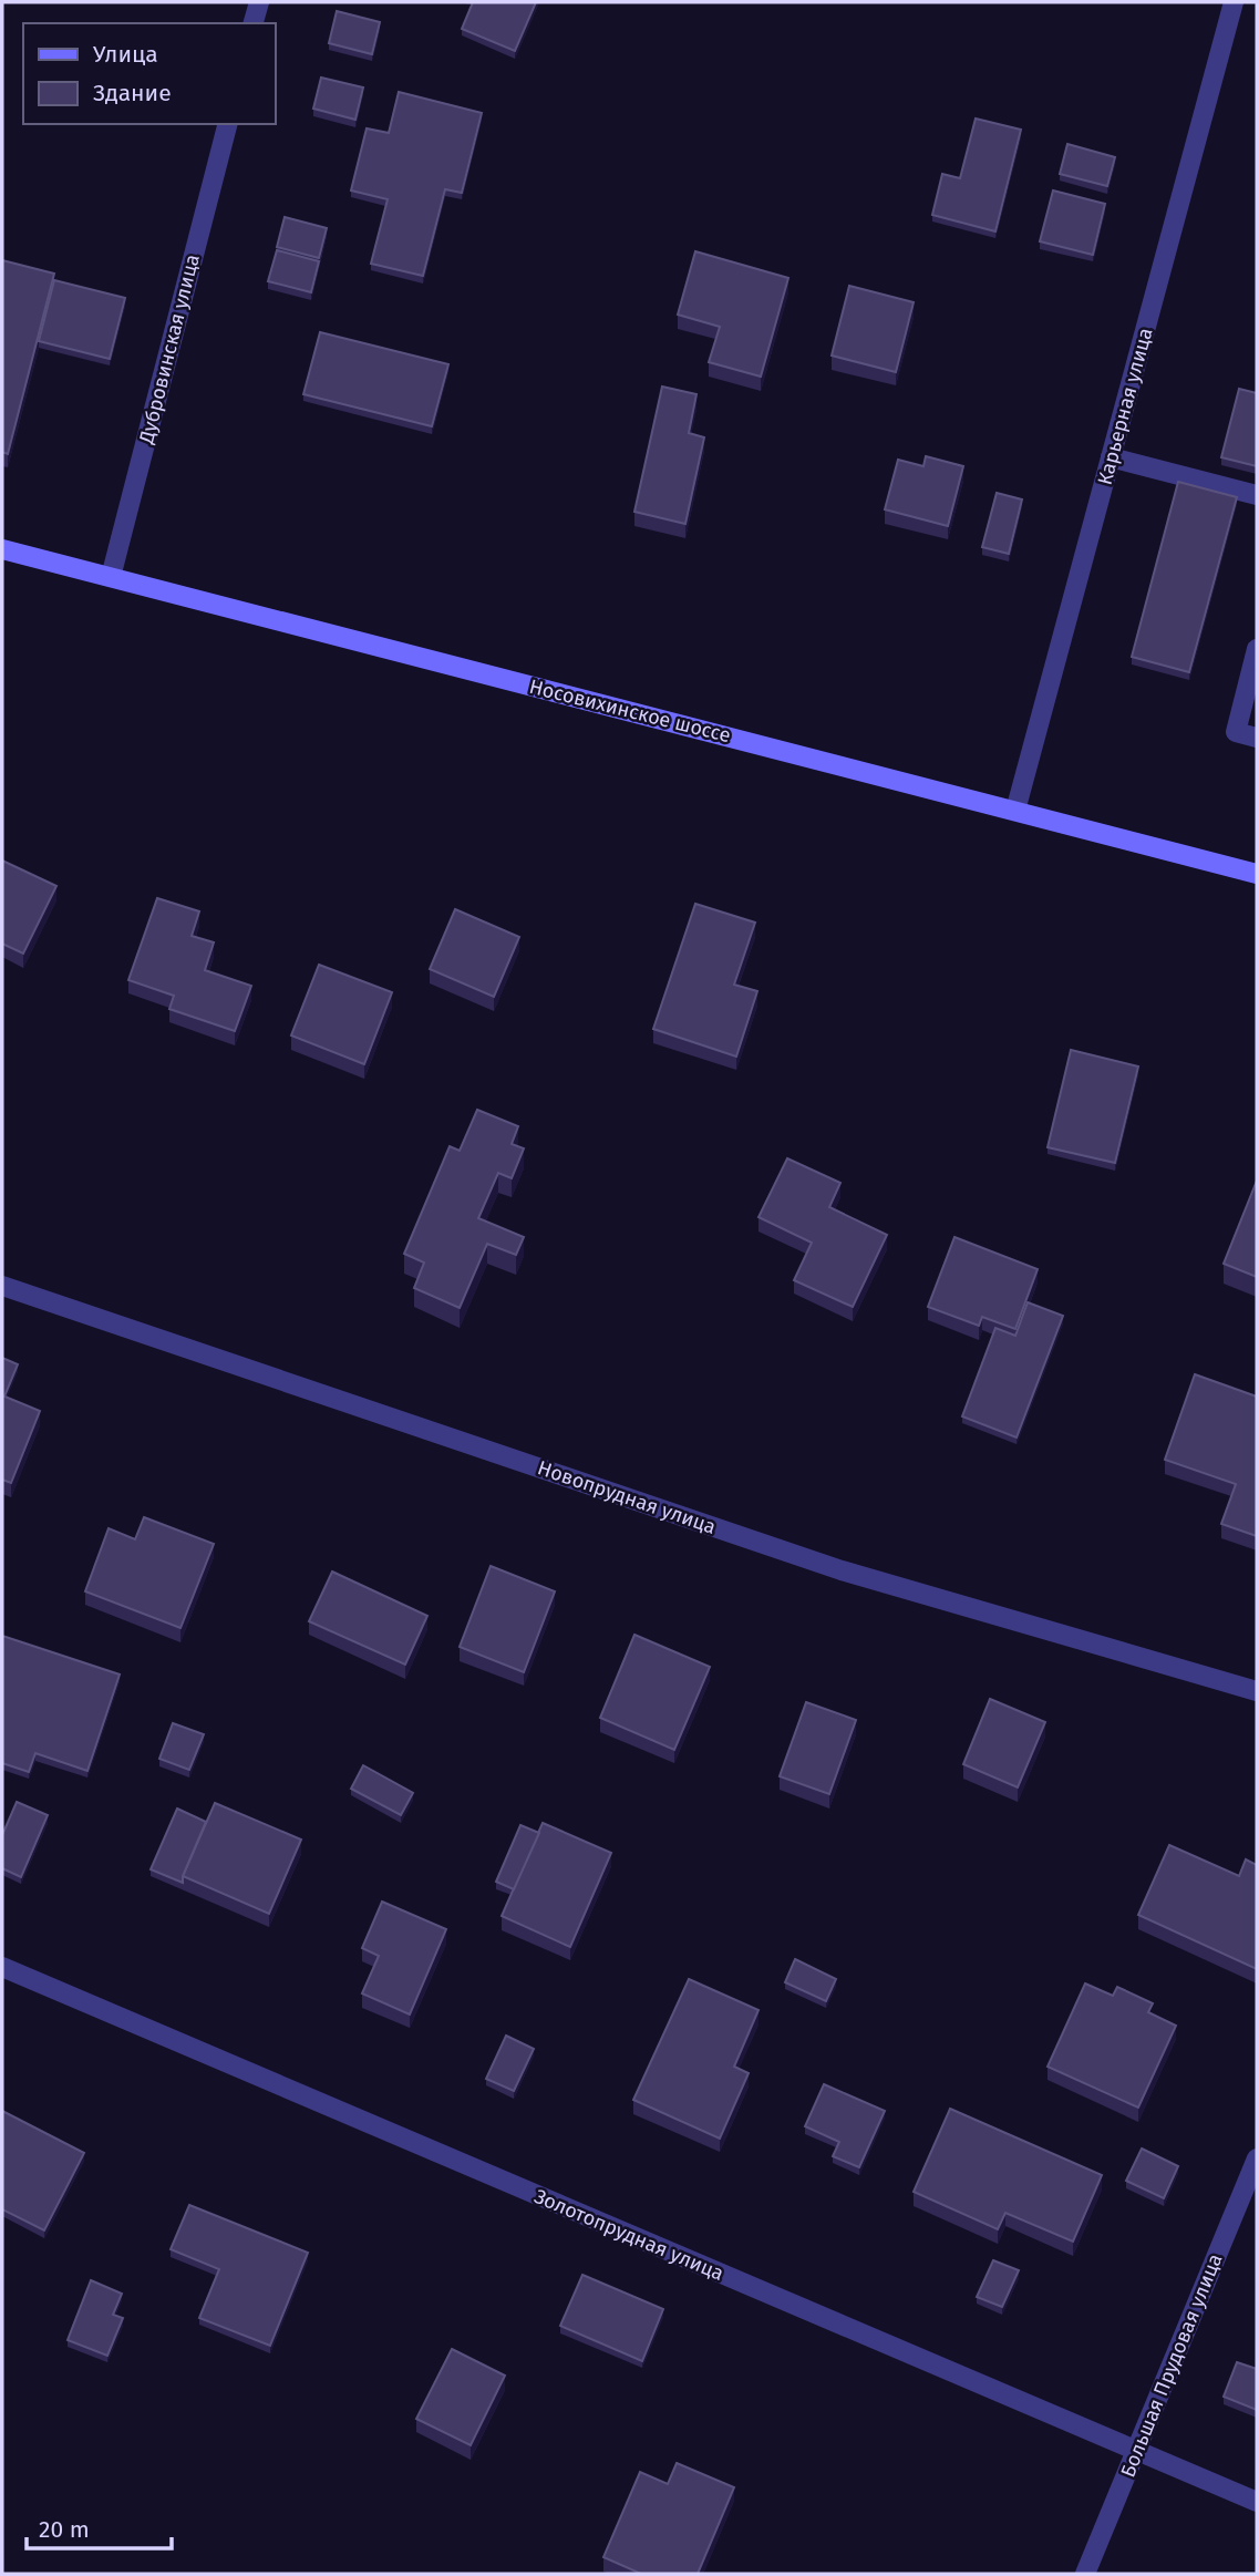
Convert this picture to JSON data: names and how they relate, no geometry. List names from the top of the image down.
{
  "streets": {
    "main road": ["Носовихинское шоссе"],
    "street": [
      "Дубровинская улица",
      "Карьерная улица",
      "Новопрудная улица",
      "Золотопрудная улица",
      "Большая Прудовая улица"
    ]
  },
  "crossings": [
    ["Дубровинская улица", "Носовихинское шоссе"],
    ["Карьерная улица", "Носовихинское шоссе"],
    ["Золотопрудная улица", "Большая Прудовая улица"]
  ],
  "legend": ["Улица", "Здание"],
  "scale_bar": "20 m"
}
